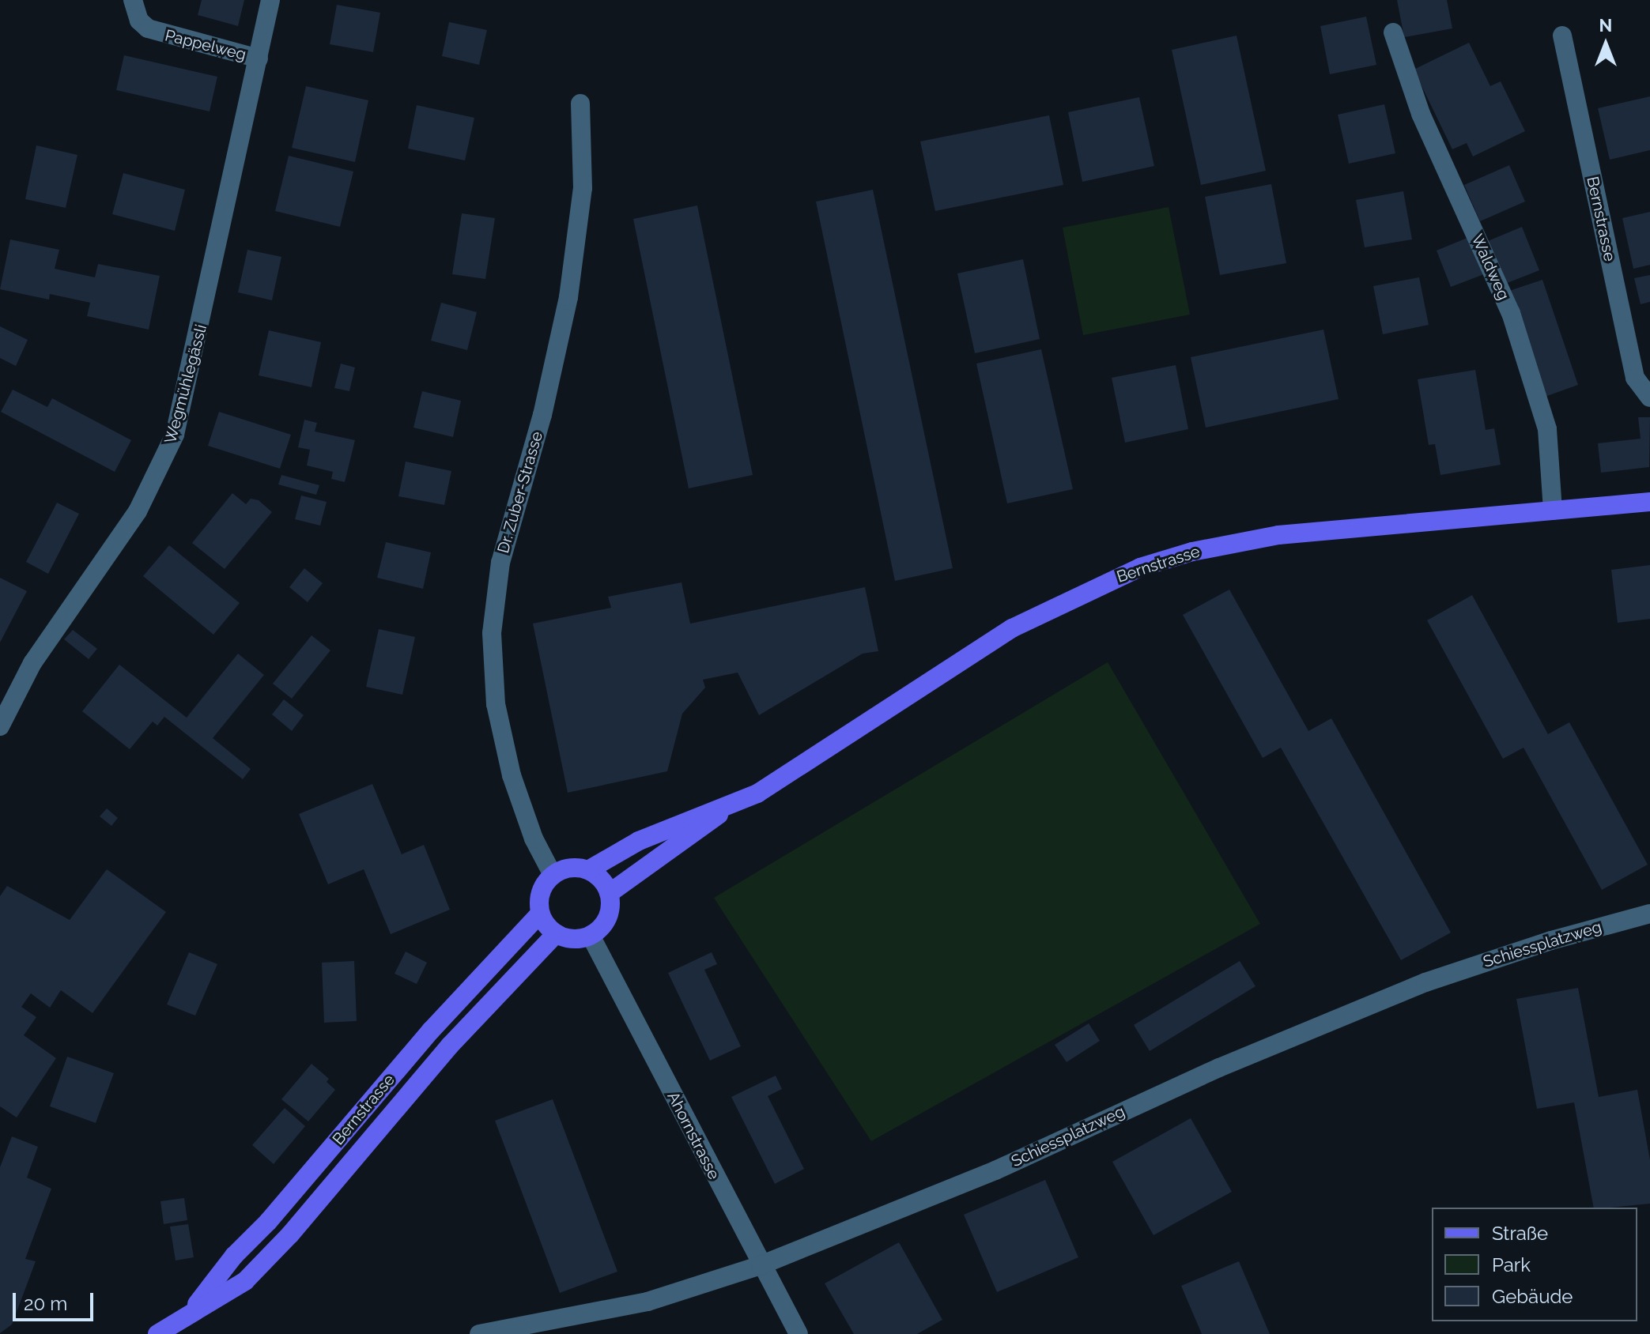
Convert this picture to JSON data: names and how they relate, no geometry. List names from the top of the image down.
{
  "streets": {
    "main road": ["Bernstrasse"],
    "street": [
      "Pappelweg",
      "Waldweg",
      "Wegmühlegässli",
      "Dr. Zuber-Strasse",
      "Schiessplatzweg",
      "Ahornstrasse"
    ]
  },
  "crossings": [
    ["Pappelweg", "Wegmühlegässli"],
    ["Bernstrasse", "Waldweg"],
    ["Bernstrasse", "Dr. Zuber-Strasse"],
    ["Bernstrasse", "Ahornstrasse"],
    ["Dr. Zuber-Strasse", "Ahornstrasse"],
    ["Schiessplatzweg", "Ahornstrasse"]
  ],
  "legend": ["Straße", "Park", "Gebäude"],
  "scale_bar": "20 m",
  "north": "top"
}
